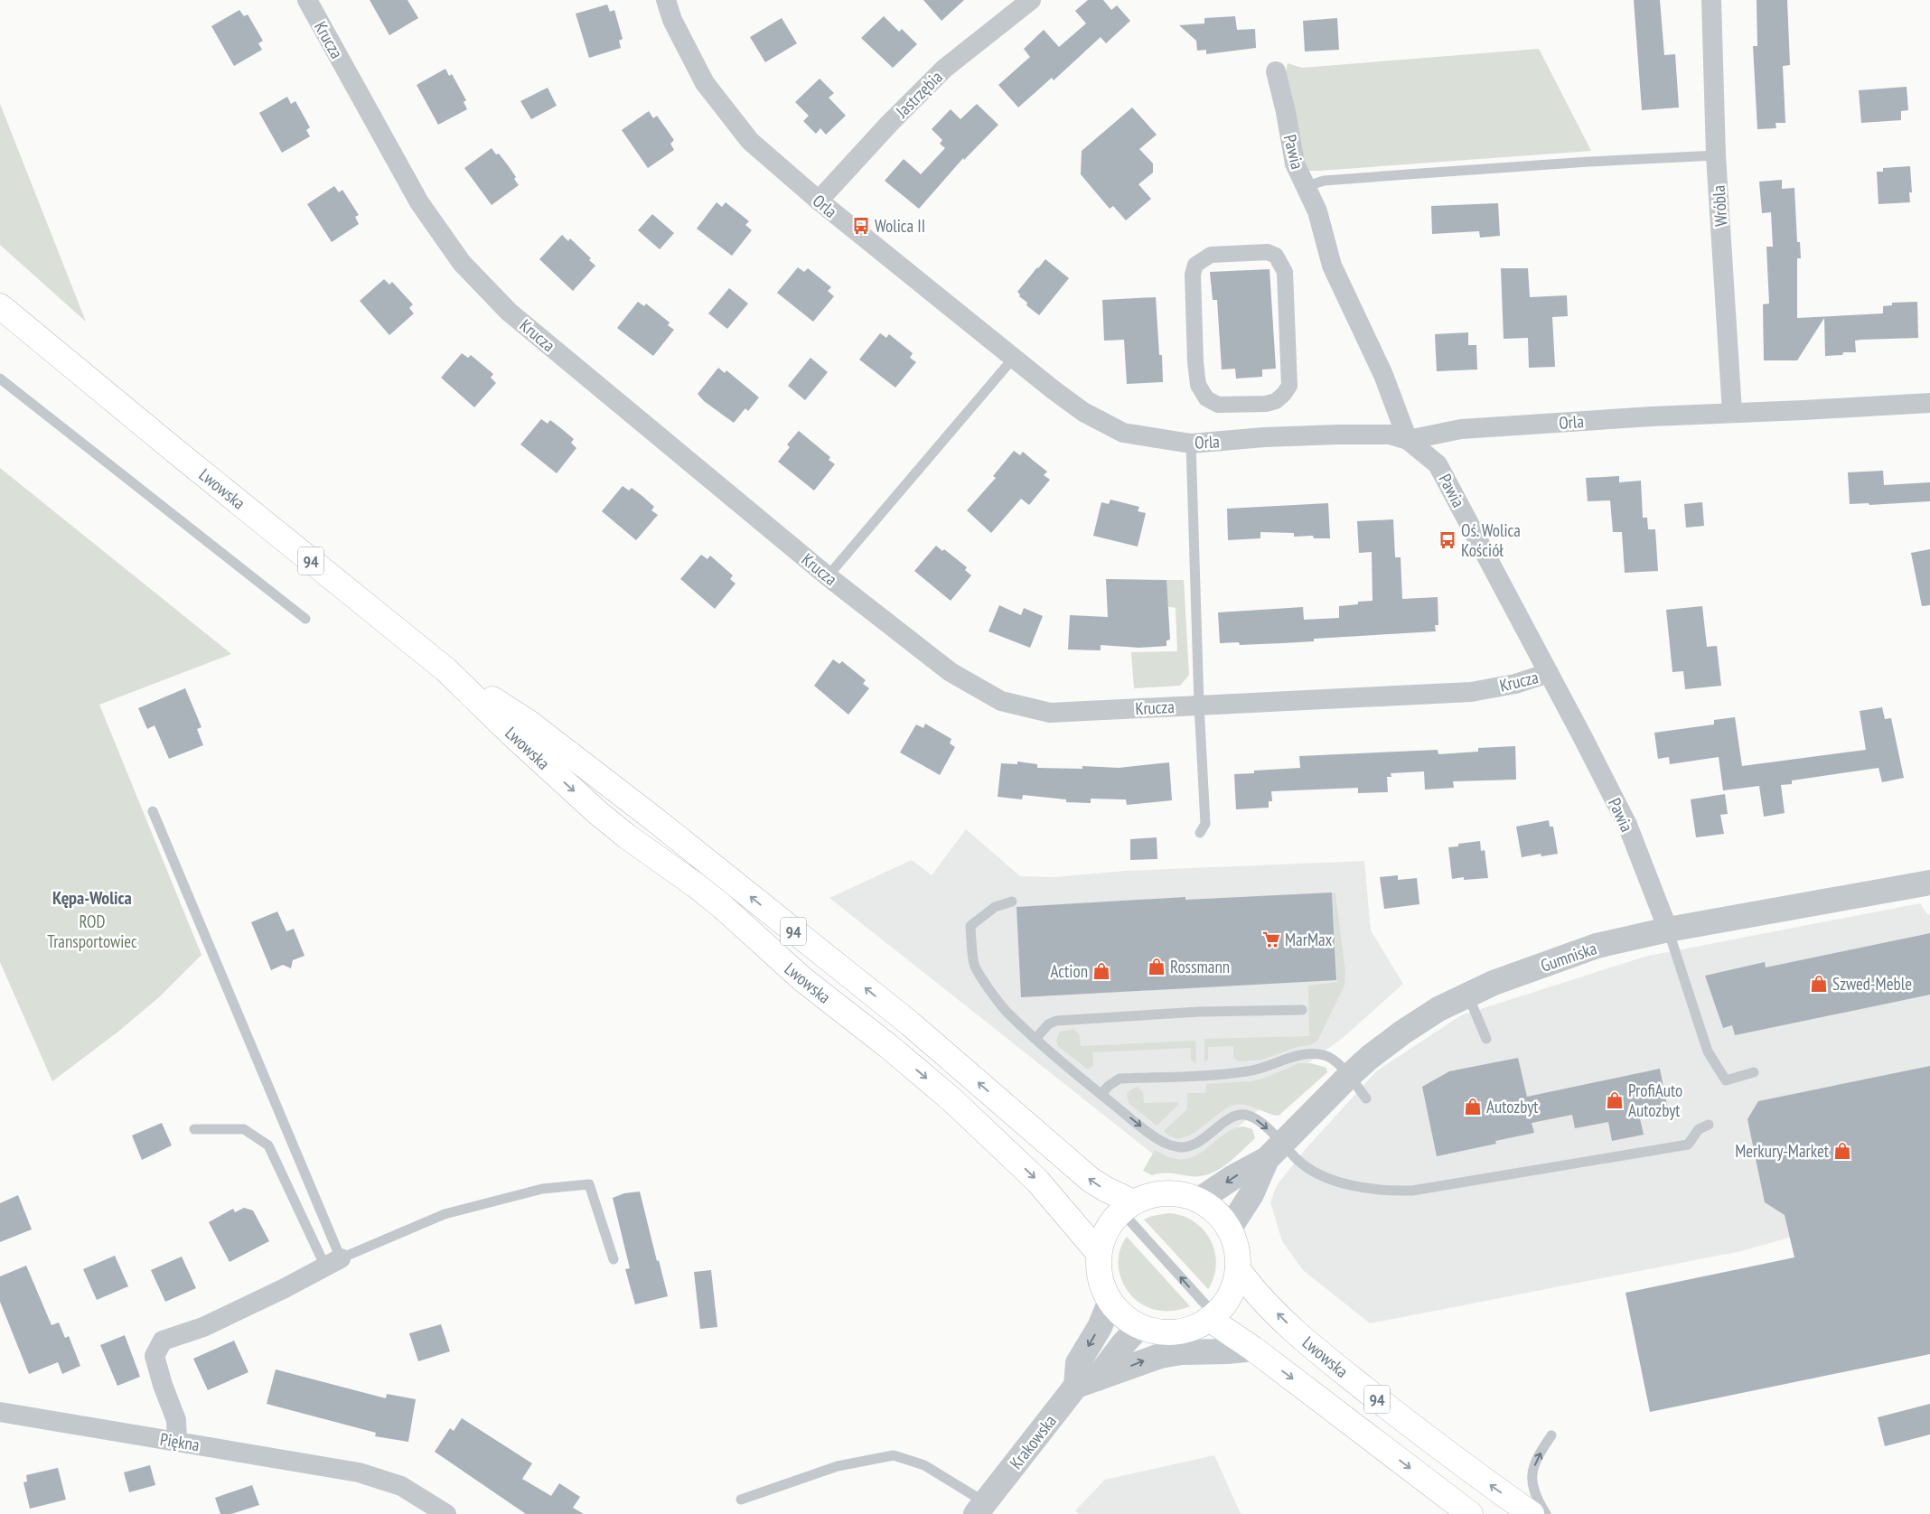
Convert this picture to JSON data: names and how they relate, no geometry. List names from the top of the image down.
{
  "streets": {
    "main road": ["Lwowska", "94"],
    "street": [
      "Krucza",
      "Jastrzębia",
      "Pawia",
      "Orla",
      "Wróbla",
      "Gumniska",
      "Piękna",
      "Krakowska"
    ]
  },
  "crossings": [
    ["Krucza", "Pawia"],
    ["Jastrzębia", "Orla"],
    ["Pawia", "Orla"],
    ["Pawia", "Gumniska"],
    ["Orla", "Wróbla"],
    ["Lwowska", "94"],
    ["94", "Krakowska"]
  ],
  "districts": ["Kępa-Wolica"],
  "parks": ["ROD Transportowiec"],
  "places": {
    "bus stop": ["Wolica II", "Oś. Wolica Kościół"],
    "supermarket": ["MarMax"],
    "shop": [
      "Rossmann",
      "Action",
      "Szwed-Meble",
      "ProfiAuto Autozbyt",
      "Autozbyt",
      "Merkury-Market"
    ]
  }
}
